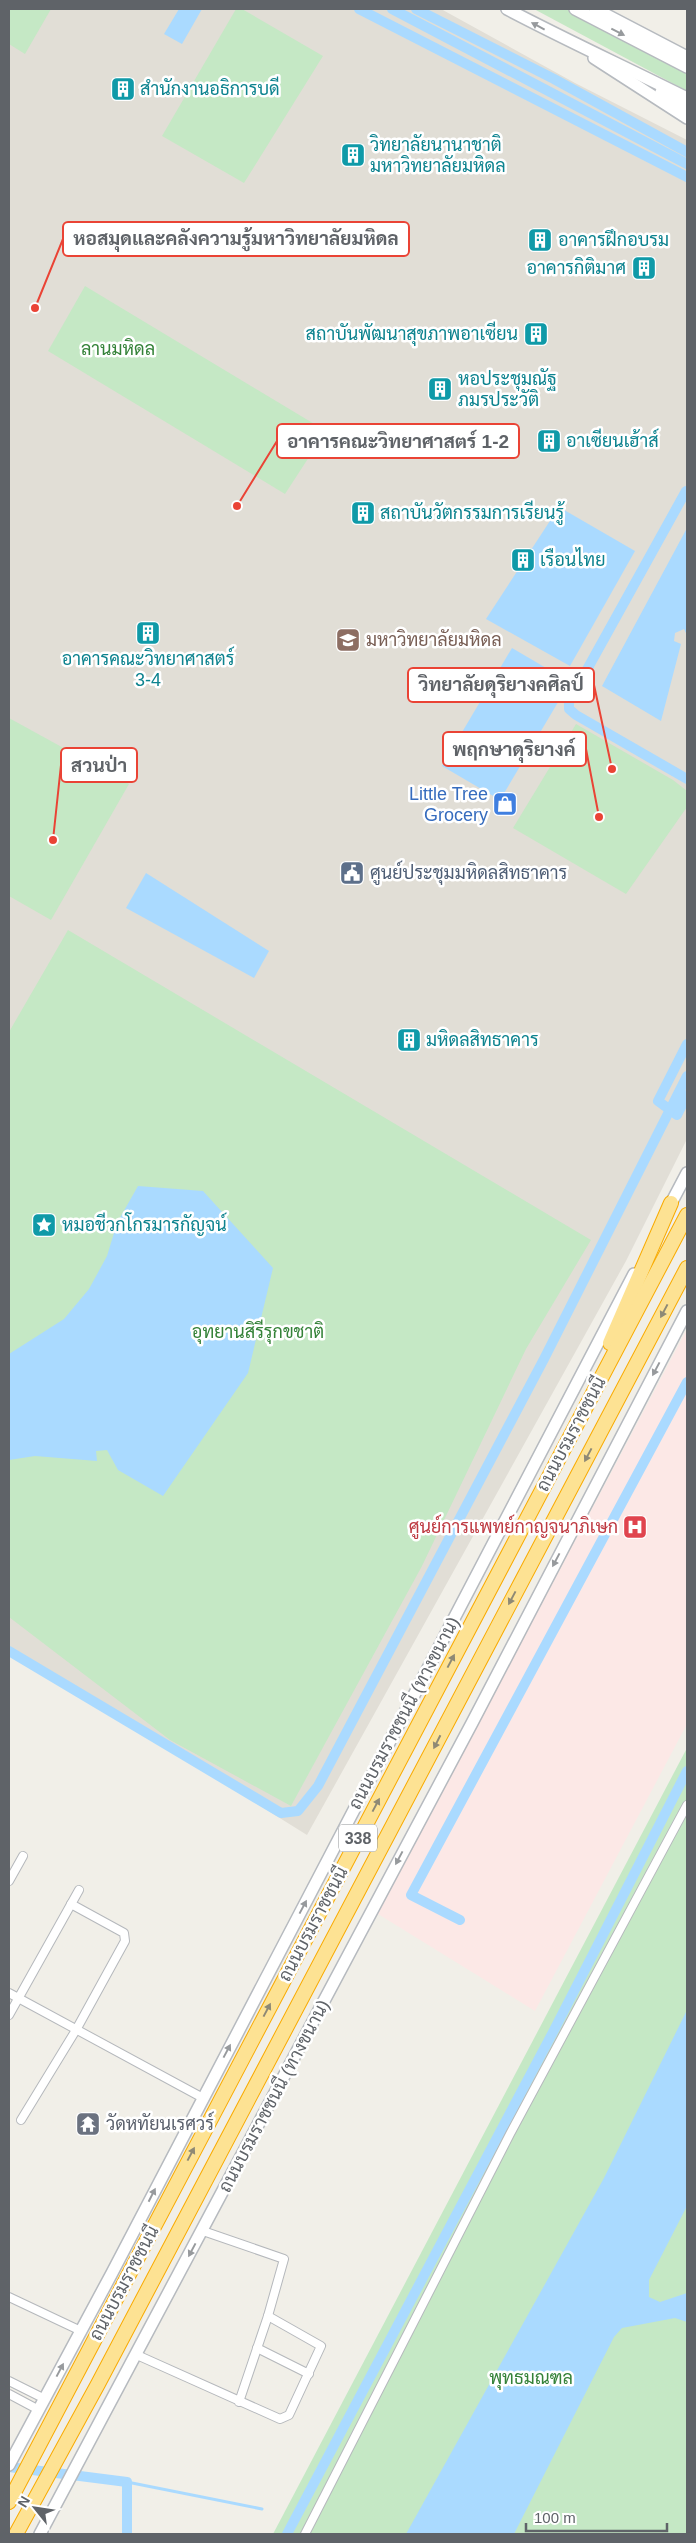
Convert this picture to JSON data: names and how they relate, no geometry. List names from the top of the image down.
{
  "streets": {
    "highway": ["ถนนบรมราชชนนี", "338"],
    "main road": ["ถนนบรมราชชนนี (ทางขนาน)"]
  },
  "parks": ["ลานมหิดล", "อุทยานสิรีรุกขชาติ", "พุทธมณฑล"],
  "places": {
    "building": [
      "สำนักงานอธิการบดี",
      "วิทยาลัยนานาชาติ มหาวิทยาลัยมหิดล",
      "อาคารฝึกอบรม",
      "อาคารกิติมาศ",
      "สถาบันพัฒนาสุขภาพอาเซียน",
      "หอประชุมณัฐ ภมรประวัติ",
      "อาเซียนเฮ้าส์",
      "สถาบันวัตกรรมการเรียนรู้",
      "เรือนไทย",
      "อาคารคณะวิทยาศาสตร์ 3-4",
      "มหิดลสิทธาคาร"
    ],
    "other": [
      "หอสมุดและคลังความรู้มหาวิทยาลัยมหิดล",
      "อาคารคณะวิทยาศาสตร์ 1-2",
      "วิทยาลัยดุริยางคศิลป์",
      "พฤกษาดุริยางค์",
      "สวนป่า"
    ],
    "school or university": ["มหาวิทยาลัยมหิดล"],
    "shop": ["Little Tree Grocery"],
    "public building": ["ศูนย์ประชุมมหิดลสิทธาคาร"],
    "place": ["หมอชีวกโกรมารกัญจน์"],
    "hospital": ["ศูนย์การแพทย์กาญจนาภิเษก"],
    "temple": ["วัดหทัยนเรศวร์"]
  },
  "scale_bar": "100 m",
  "north": "top left"
}
